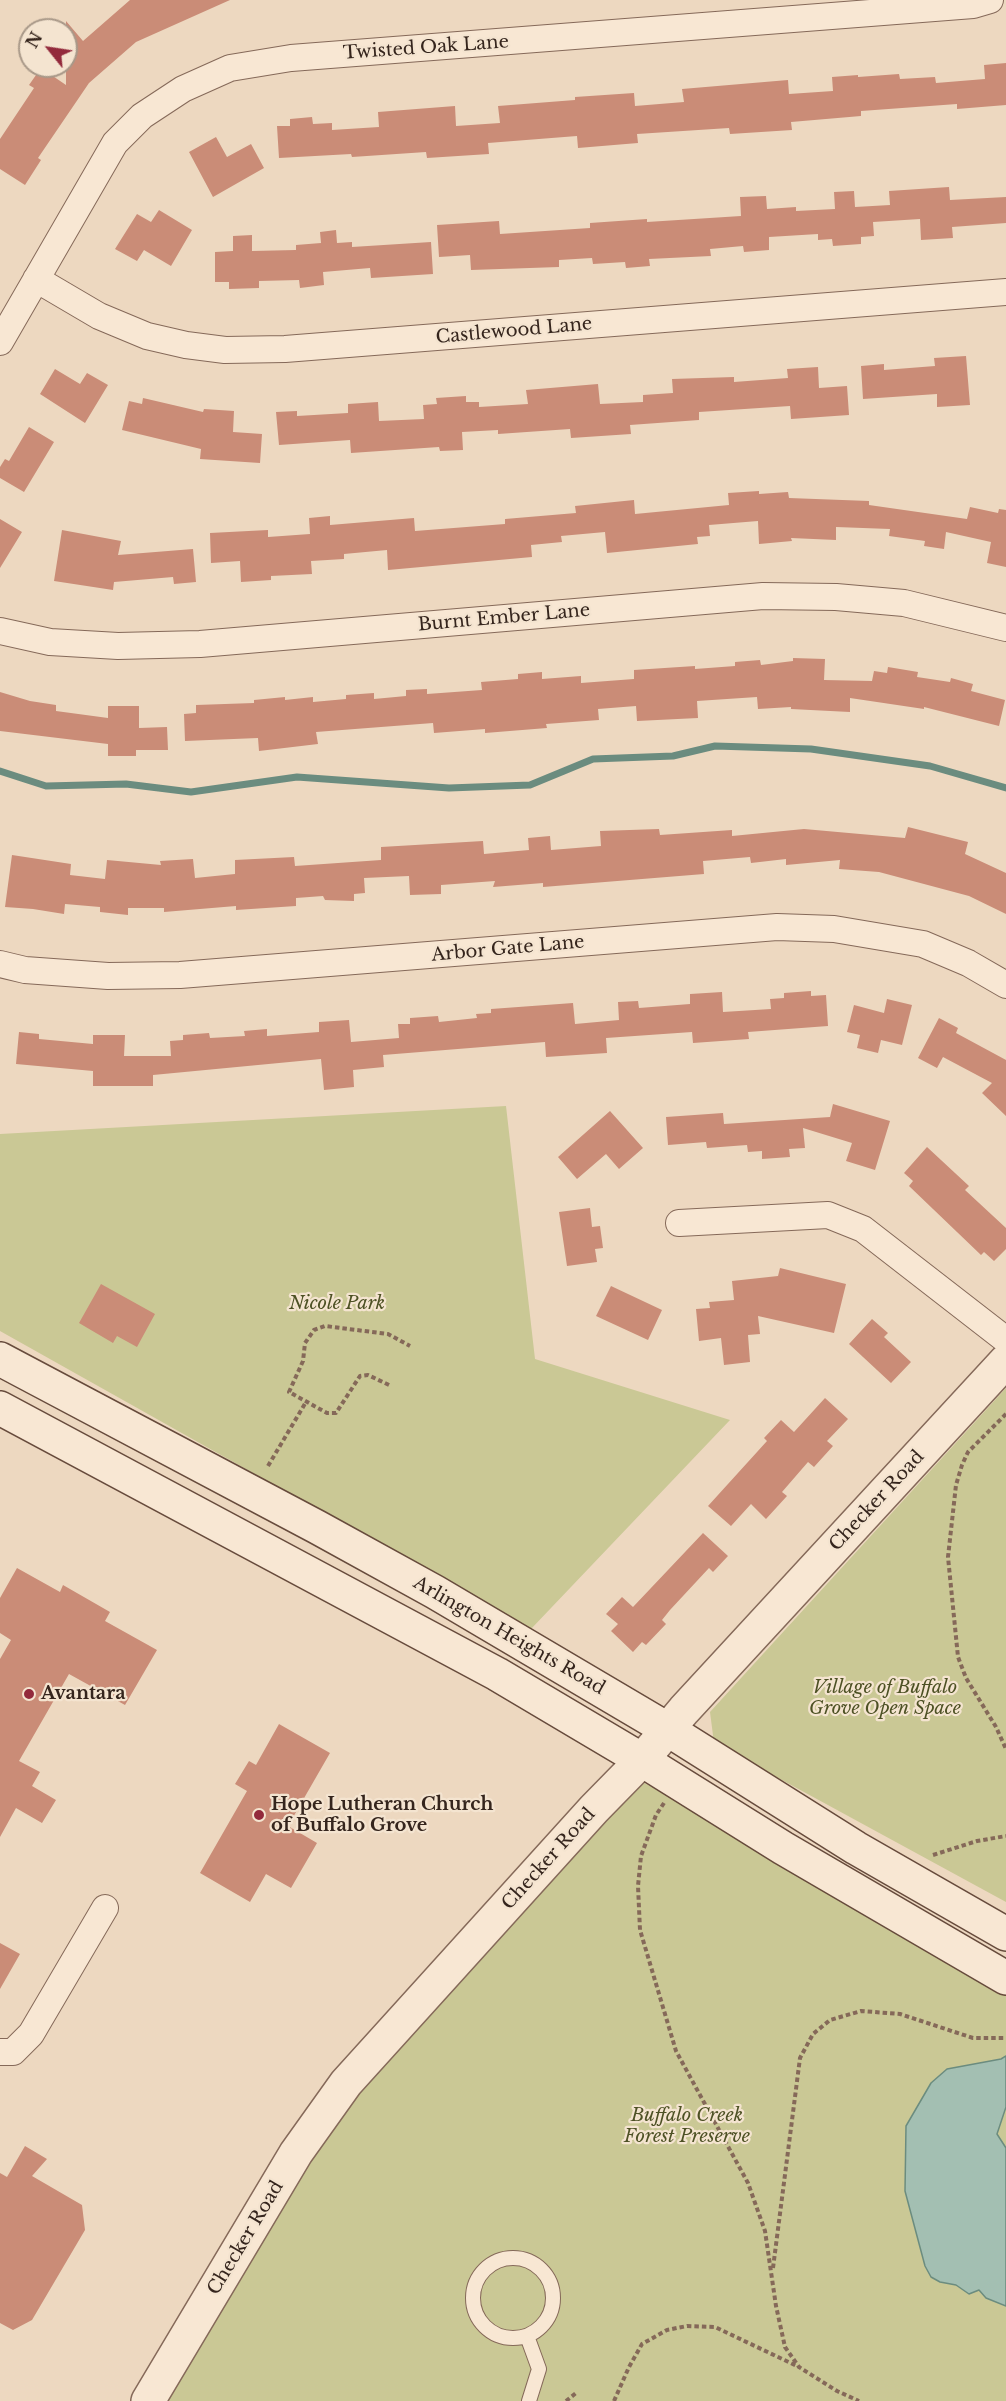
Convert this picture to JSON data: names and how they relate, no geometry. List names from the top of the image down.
{
  "streets": {
    "main road": ["Checker Road", "Arlington Heights Road"],
    "street": [
      "Twisted Oak Lane",
      "Castlewood Lane",
      "Burnt Ember Lane",
      "Arbor Gate Lane"
    ]
  },
  "crossings": [
    ["Twisted Oak Lane", "Castlewood Lane"],
    ["Checker Road", "Arlington Heights Road"]
  ],
  "parks": ["Nicole Park", "Village of Buffalo Grove Open Space", "Buffalo Creek Forest Preserve"],
  "places": ["Avantara", "Hope Lutheran Church of Buffalo Grove"],
  "north": "top left"
}
